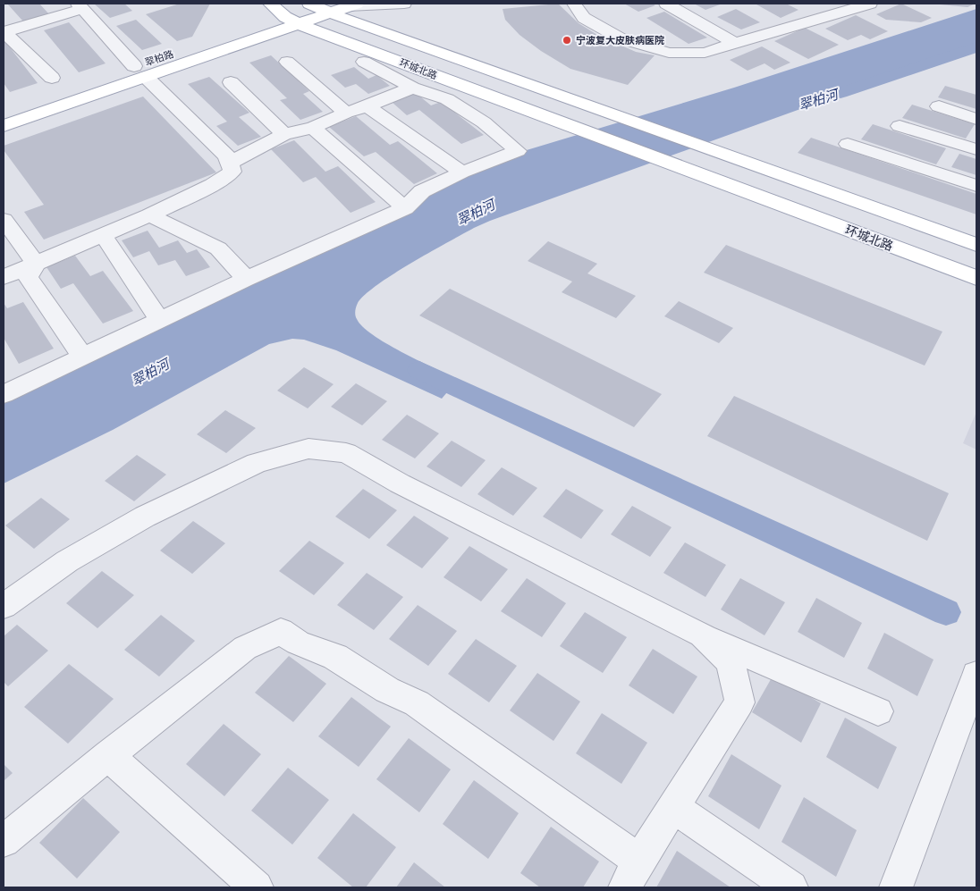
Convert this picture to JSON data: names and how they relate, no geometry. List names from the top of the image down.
{
  "streets": {
    "main road": ["翠柏路", "环城北路"]
  },
  "crossings": [
    ["翠柏路", "环城北路"]
  ],
  "water": ["翠柏河"],
  "places": ["宁波复大皮肤病医院"]
}
